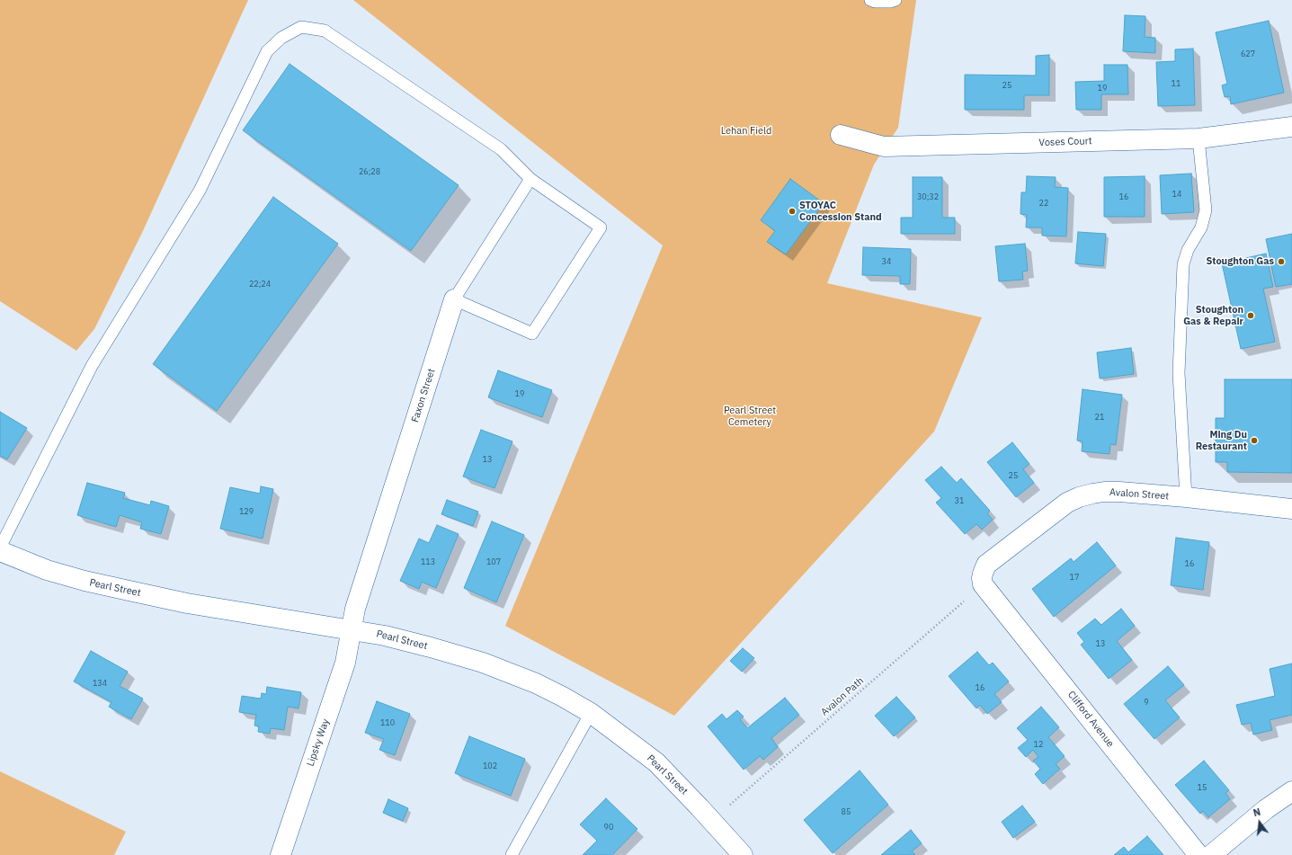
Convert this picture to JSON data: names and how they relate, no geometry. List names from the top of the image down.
{
  "streets": {
    "street": [
      "Voses Court",
      "Faxon Street",
      "Avalon Street",
      "Pearl Street",
      "Clifford Avenue",
      "Lipsky Way"
    ],
    "path": ["Avalon Path"]
  },
  "crossings": [
    ["Faxon Street", "Pearl Street"],
    ["Faxon Street", "Lipsky Way"],
    ["Avalon Street", "Avalon Path"],
    ["Avalon Street", "Clifford Avenue"],
    ["Pearl Street", "Avalon Path"],
    ["Pearl Street", "Lipsky Way"],
    ["Avalon Path", "Clifford Avenue"]
  ],
  "parks": ["Lehan Field", "Pearl Street Cemetery"],
  "places": [
    "STOYAC Concession Stand",
    "Stoughton Gas",
    "Stoughton Gas & Repair",
    "Ming Du Restaurant"
  ],
  "house_numbers": [
    "627",
    "11",
    "25",
    "19",
    "26;28",
    "14",
    "30;32",
    "16",
    "22",
    "34",
    "22;24",
    "19",
    "21",
    "13",
    "25",
    "31",
    "129",
    "113",
    "107",
    "16",
    "17",
    "13",
    "134",
    "16",
    "9",
    "110",
    "12",
    "102",
    "15",
    "85",
    "90"
  ],
  "north": "top"
}
